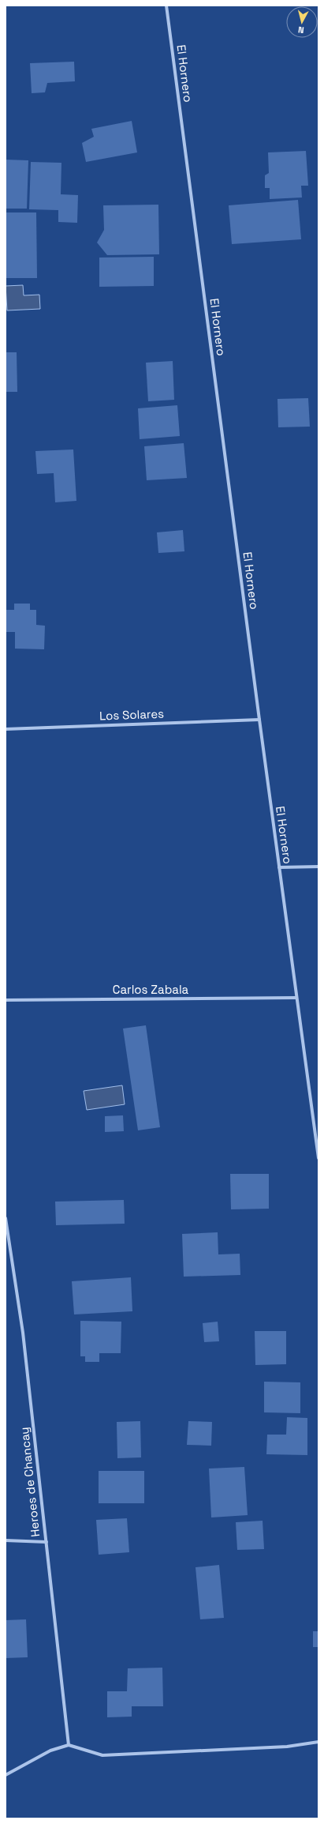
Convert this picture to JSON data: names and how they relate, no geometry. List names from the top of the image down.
{
  "streets": {
    "street": [
      "El Hornero",
      "Los Solares",
      "Carlos Zabala",
      "Heroes de Chancay"
    ]
  },
  "crossings": [
    ["El Hornero", "Los Solares"],
    ["El Hornero", "Carlos Zabala"]
  ],
  "north": "bottom"
}
